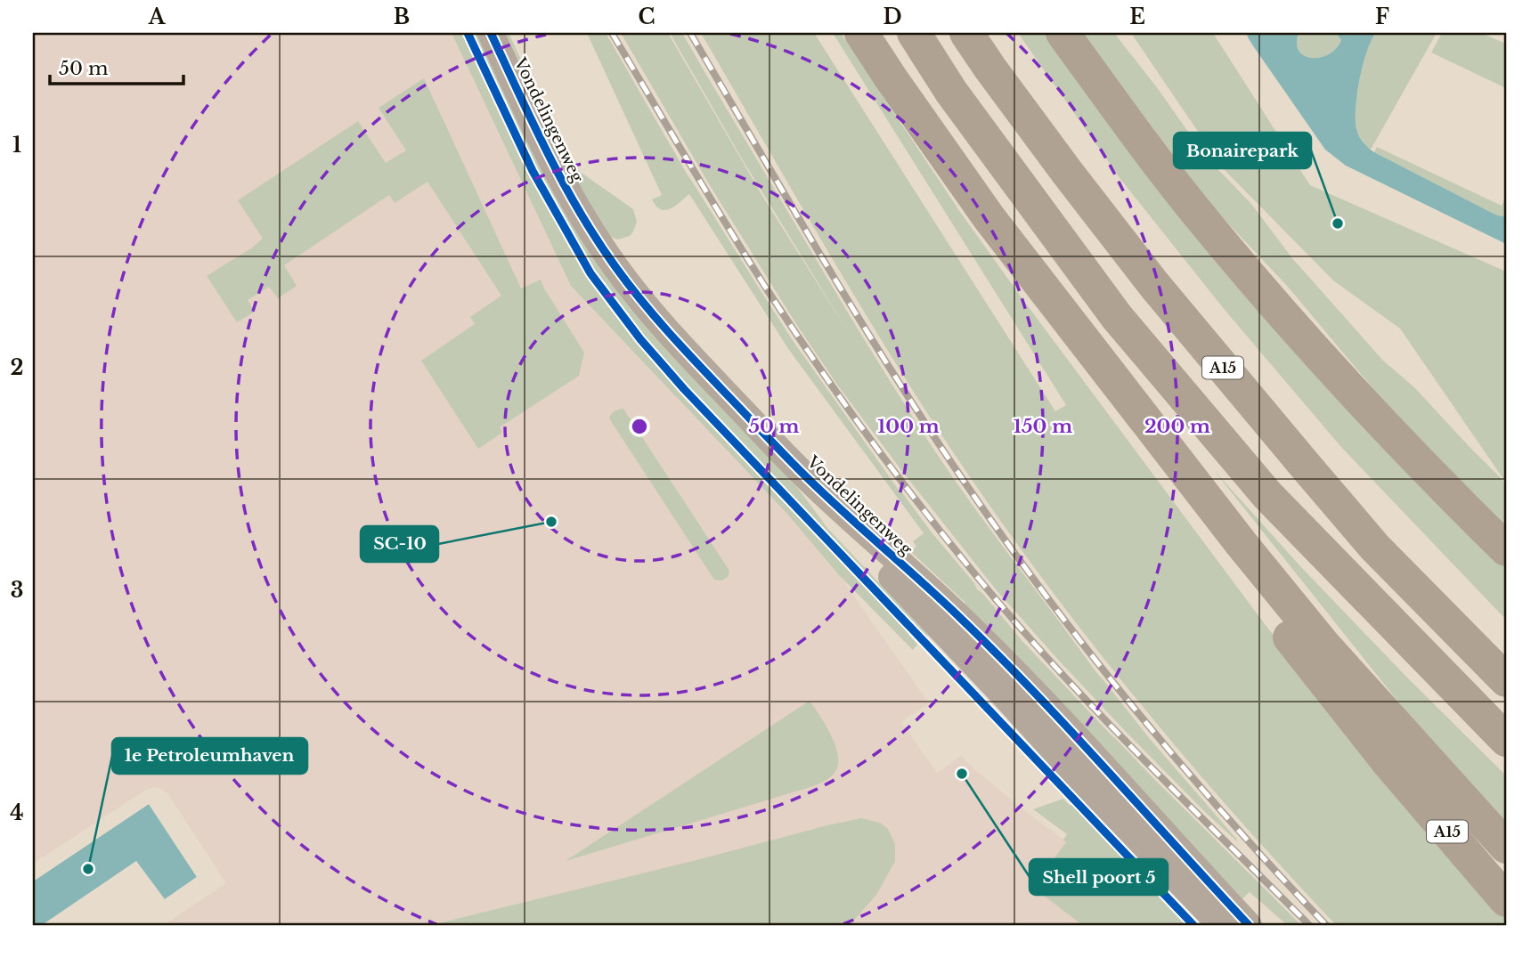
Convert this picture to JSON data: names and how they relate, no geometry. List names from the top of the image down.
{
  "streets": {
    "highway": ["A15"],
    "street": ["Vondelingenweg"]
  },
  "places": [
    "Bonairepark",
    "SC-10",
    "Shell poort 5",
    "1e Petroleumhaven"
  ],
  "scale_bar": "50 m",
  "grid": {
    "columns": [
      "A",
      "B",
      "C",
      "D",
      "E",
      "F"
    ],
    "rows": [
      "1",
      "2",
      "3",
      "4"
    ]
  },
  "rings": [
    "50 m",
    "100 m",
    "150 m",
    "200 m"
  ]
}
